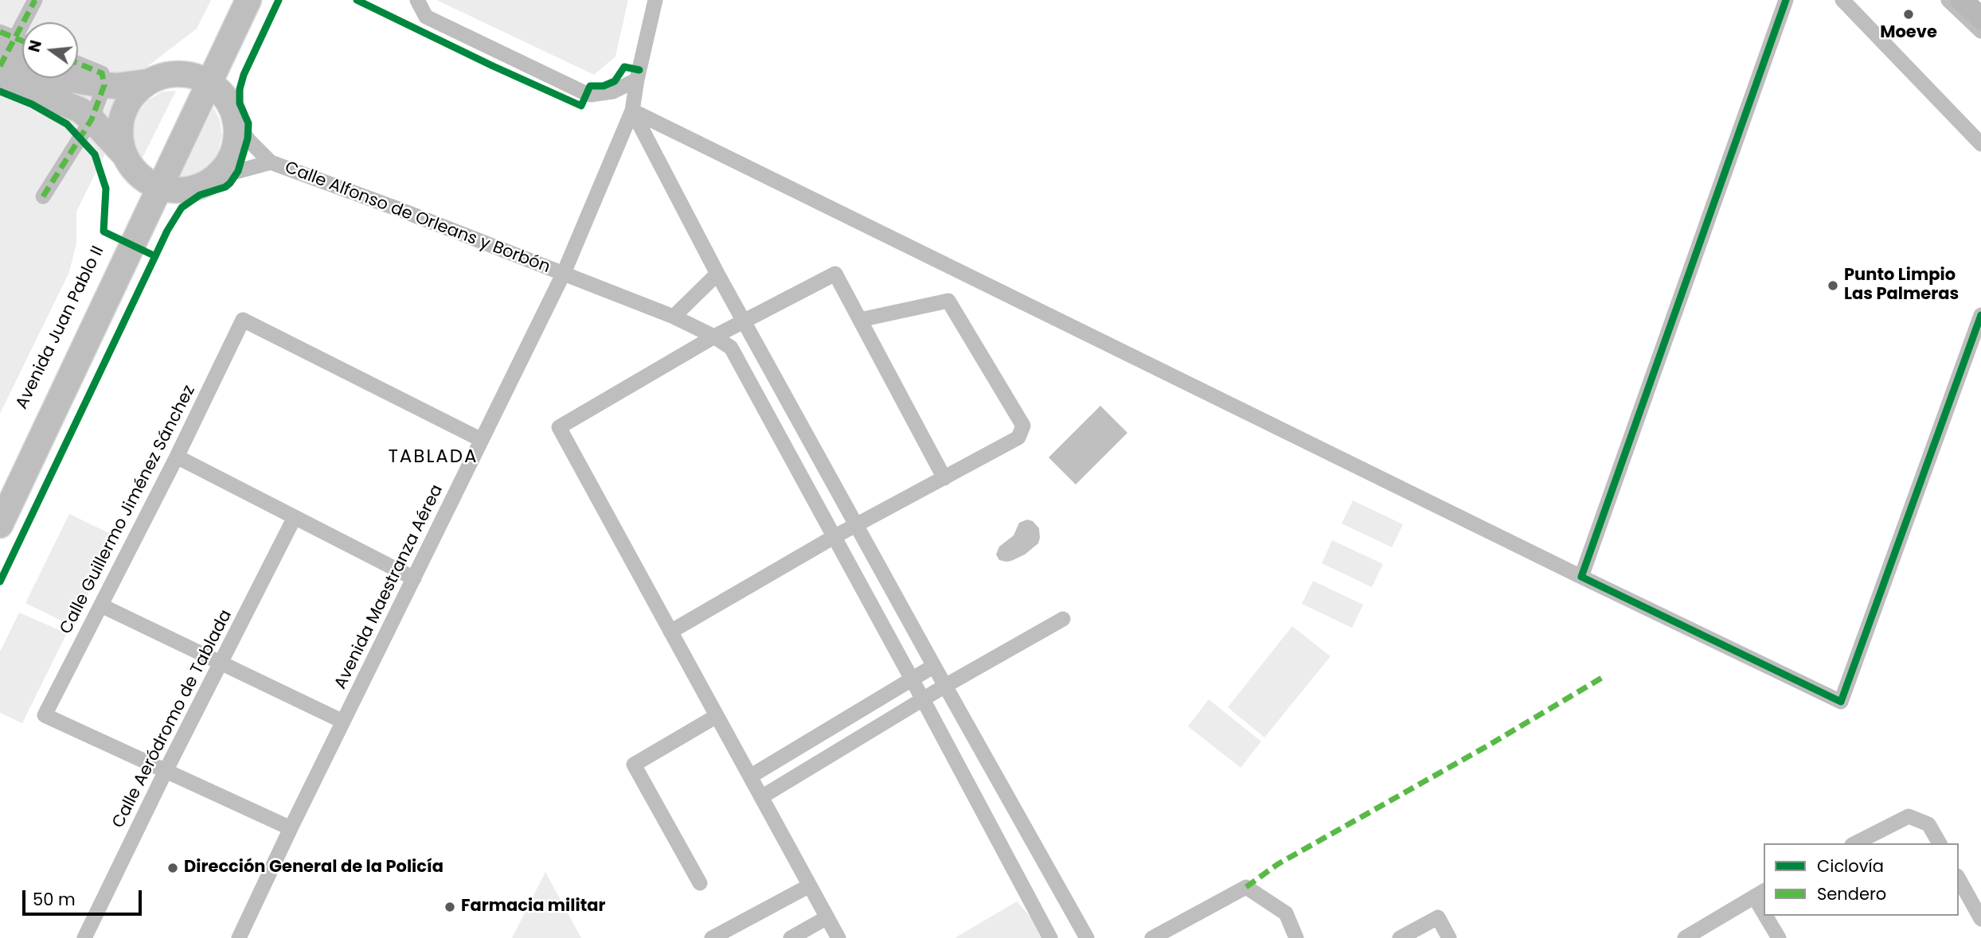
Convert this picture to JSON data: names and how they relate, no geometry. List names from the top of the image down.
{
  "streets": {
    "main road": ["Avenida Juan Pablo II"],
    "street": [
      "Calle Alfonso de Orleans y Borbón",
      "Calle Guillermo Jiménez Sánchez",
      "Avenida Maestranza Aérea",
      "Calle Aeródromo de Tablada"
    ]
  },
  "crossings": [
    ["Calle Alfonso de Orleans y Borbón", "Avenida Maestranza Aérea"],
    ["Calle Guillermo Jiménez Sánchez", "Avenida Maestranza Aérea"],
    ["Calle Guillermo Jiménez Sánchez", "Calle Aeródromo de Tablada"]
  ],
  "districts": ["TABLADA"],
  "places": [
    "Moeve",
    "Punto Limpio Las Palmeras",
    "Dirección General de la Policía",
    "Farmacia militar"
  ],
  "legend": ["Ciclovía", "Sendero"],
  "scale_bar": "50 m",
  "north": "left"
}
